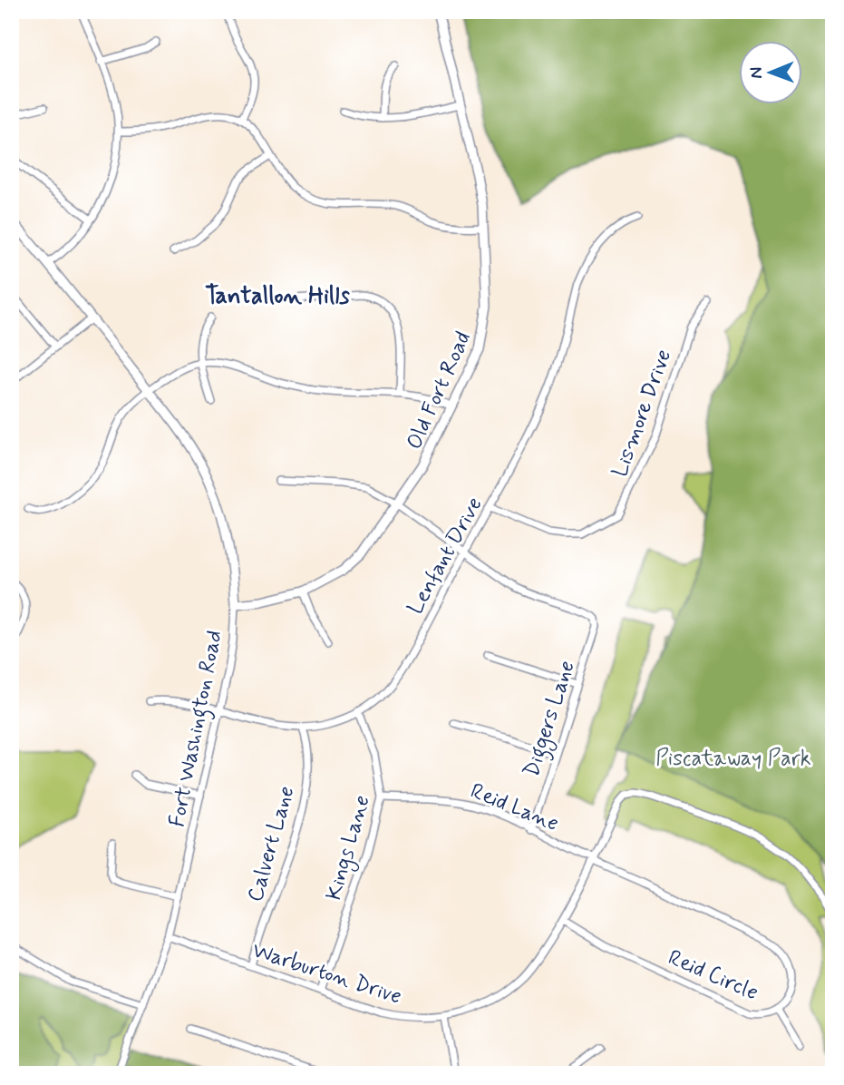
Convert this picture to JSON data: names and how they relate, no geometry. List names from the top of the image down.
{
  "streets": {
    "main road": ["Old Fort Road", "Fort Washington Road"],
    "street": [
      "Lismore Drive",
      "Lenfant Drive",
      "Diggers Lane",
      "Reid Lane",
      "Calvert Lane",
      "Kings Lane",
      "Warburton Drive",
      "Reid Circle"
    ]
  },
  "crossings": [
    ["Old Fort Road", "Fort Washington Road"],
    ["Lismore Drive", "Lenfant Drive"],
    ["Lenfant Drive", "Diggers Lane"],
    ["Lenfant Drive", "Fort Washington Road"],
    ["Lenfant Drive", "Calvert Lane"],
    ["Lenfant Drive", "Kings Lane"],
    ["Diggers Lane", "Reid Lane"],
    ["Fort Washington Road", "Warburton Drive"],
    ["Reid Lane", "Kings Lane"],
    ["Reid Lane", "Warburton Drive"],
    ["Reid Lane", "Reid Circle"],
    ["Calvert Lane", "Warburton Drive"],
    ["Kings Lane", "Warburton Drive"],
    ["Warburton Drive", "Reid Circle"]
  ],
  "districts": ["Tantallon Hills"],
  "parks": ["Piscataway Park"],
  "north": "left"
}
